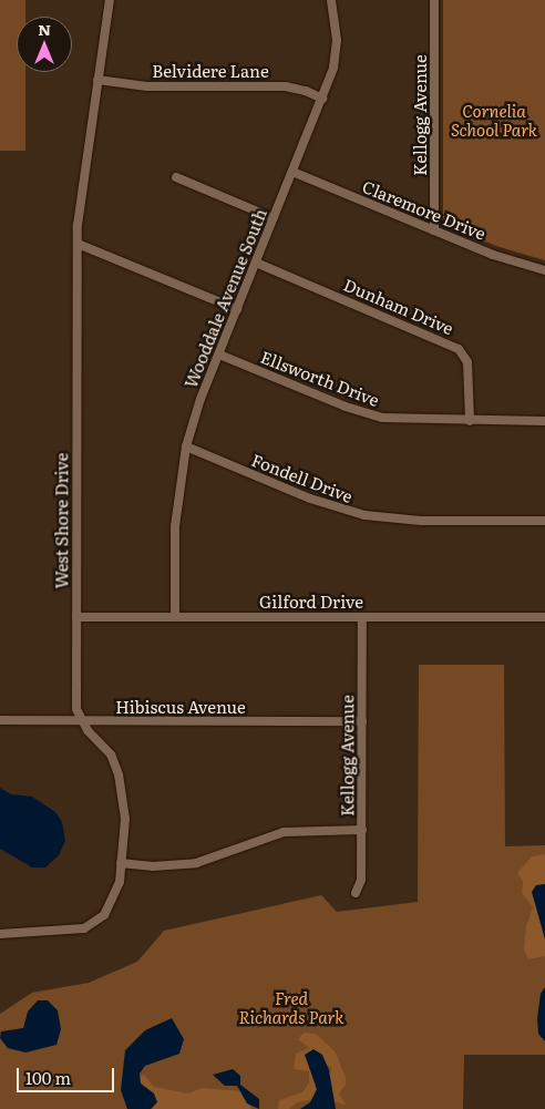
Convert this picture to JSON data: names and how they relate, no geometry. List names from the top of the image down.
{
  "streets": {
    "street": [
      "Belvidere Lane",
      "Kellogg Avenue",
      "Claremore Drive",
      "Wooddale Avenue South",
      "Dunham Drive",
      "Ellsworth Drive",
      "Fondell Drive",
      "West Shore Drive",
      "Gilford Drive",
      "Hibiscus Avenue"
    ]
  },
  "crossings": [
    ["Belvidere Lane", "Wooddale Avenue South"],
    ["Belvidere Lane", "West Shore Drive"],
    ["Kellogg Avenue", "Claremore Drive"],
    ["Kellogg Avenue", "Gilford Drive"],
    ["Kellogg Avenue", "Hibiscus Avenue"],
    ["Claremore Drive", "Wooddale Avenue South"],
    ["Wooddale Avenue South", "Dunham Drive"],
    ["Wooddale Avenue South", "Ellsworth Drive"],
    ["Wooddale Avenue South", "Fondell Drive"],
    ["Wooddale Avenue South", "Gilford Drive"],
    ["Dunham Drive", "Ellsworth Drive"],
    ["West Shore Drive", "Gilford Drive"],
    ["West Shore Drive", "Hibiscus Avenue"]
  ],
  "parks": ["Cornelia School Park", "Fred Richards Park"],
  "scale_bar": "100 m",
  "north": "top"
}
